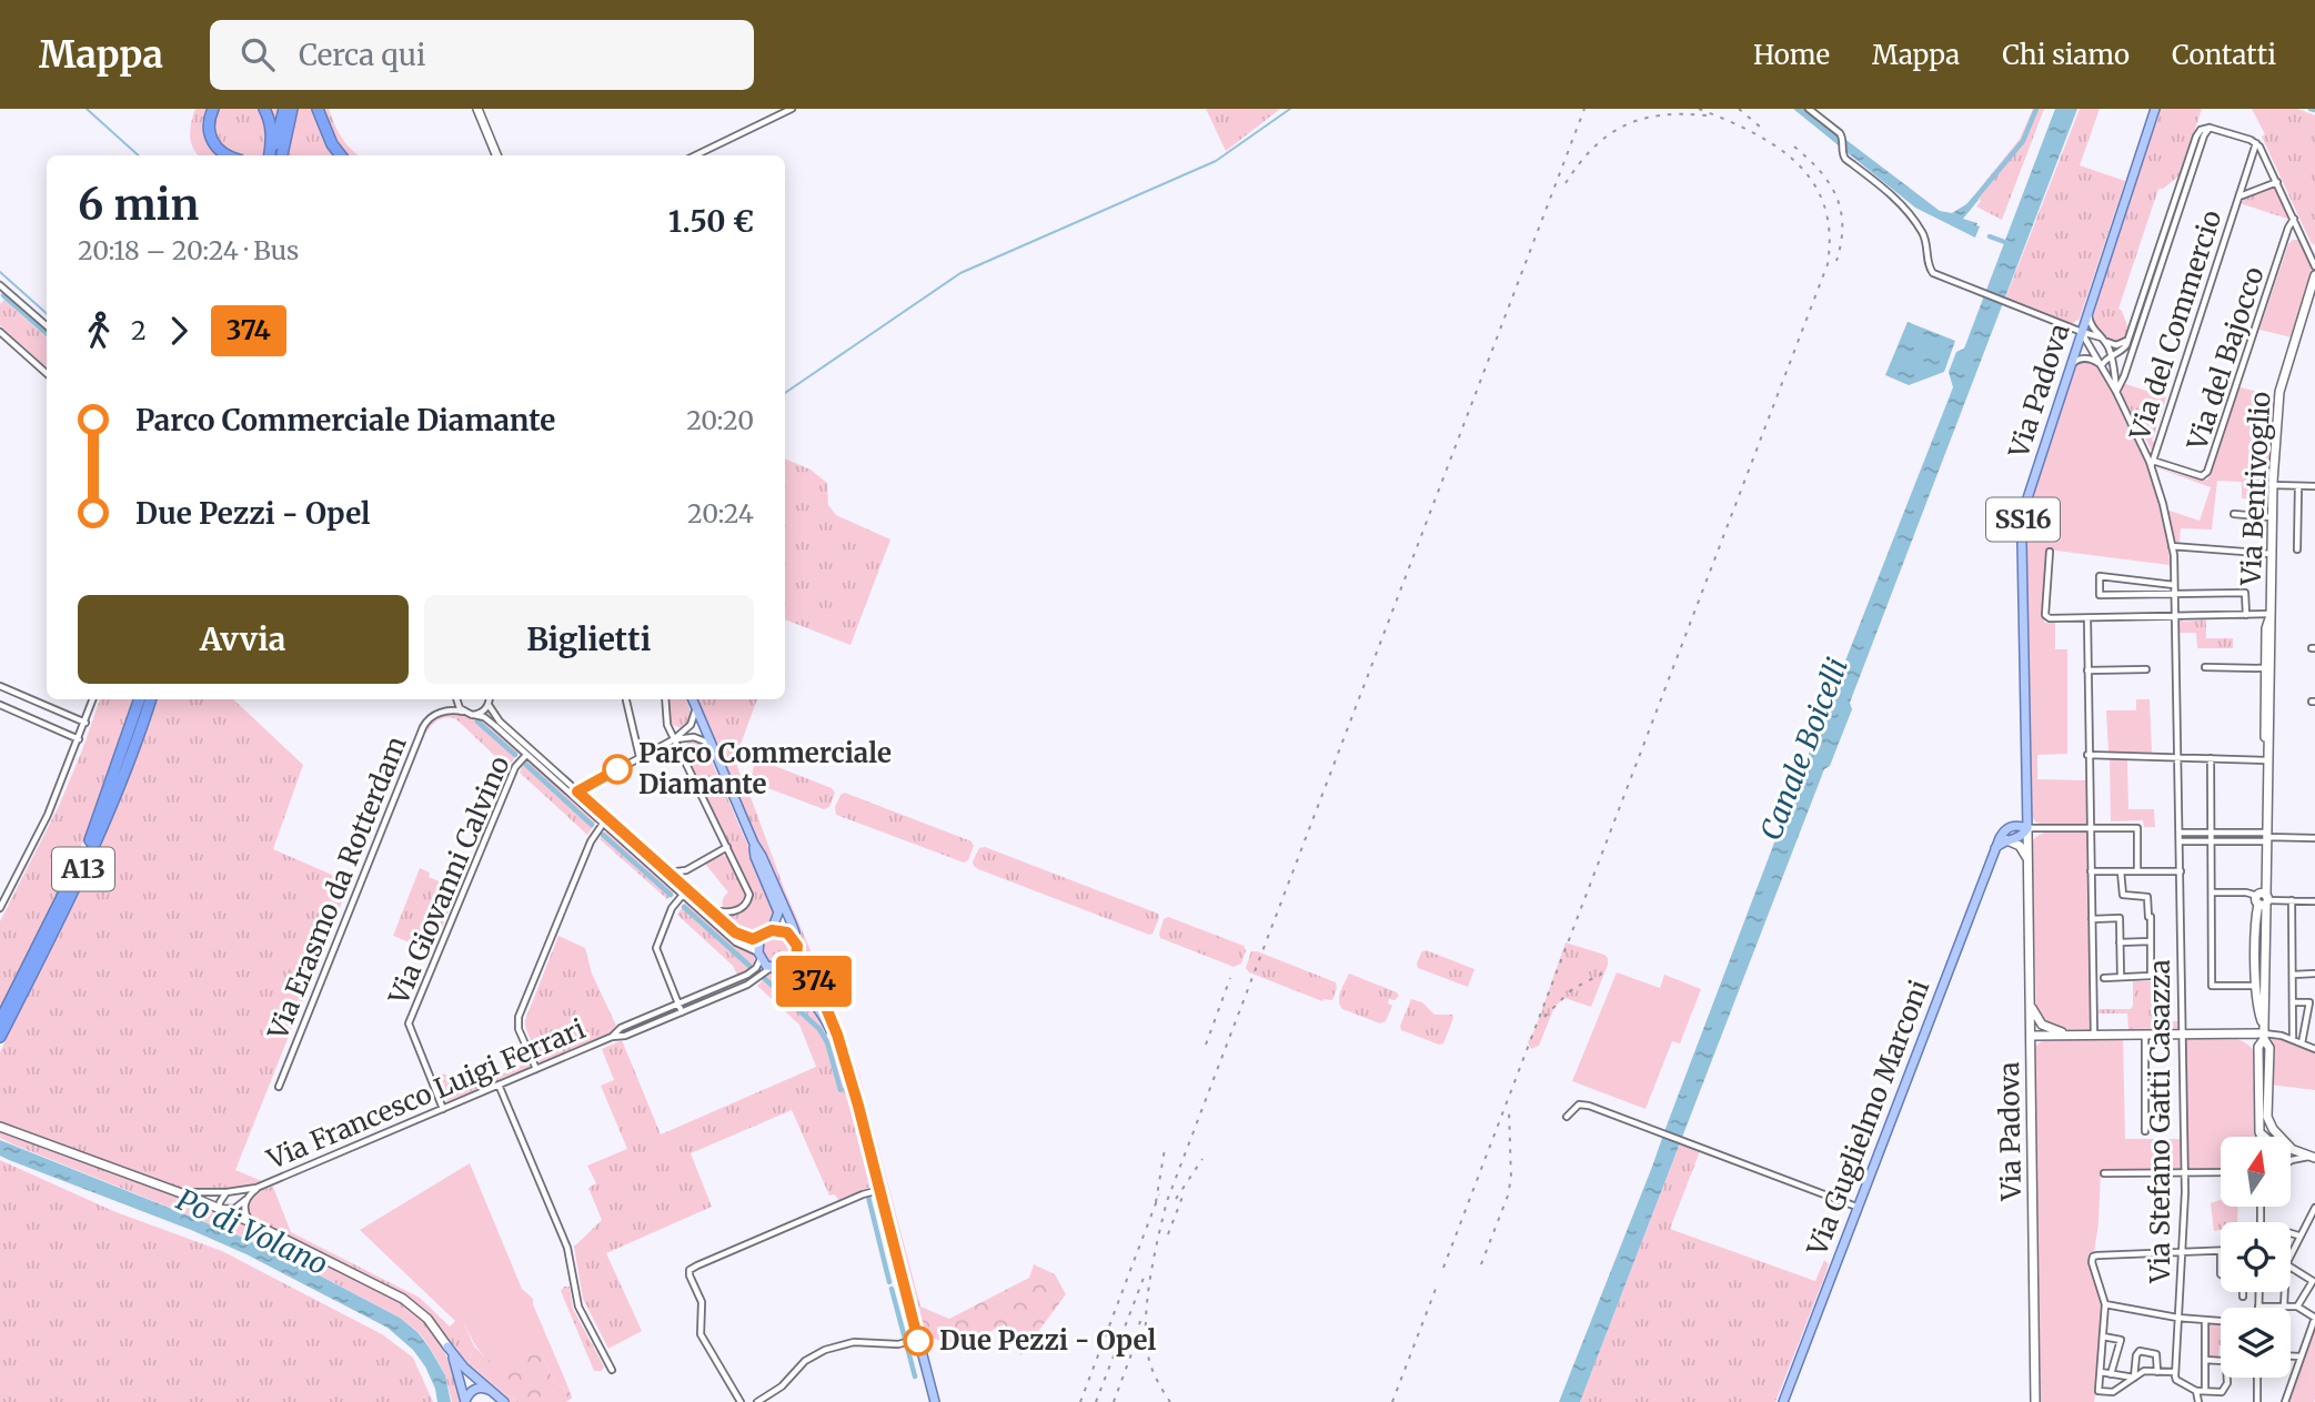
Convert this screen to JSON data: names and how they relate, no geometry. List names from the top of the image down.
{
  "streets": {
    "highway": ["A13"],
    "main road": ["Via Padova", "SS16", "Via Guglielmo Marconi"],
    "street": [
      "Via del Commercio",
      "Via del Bajocco",
      "Via Bentivoglio",
      "Via Giovanni Calvino",
      "Via Erasmo da Rotterdam",
      "Via Francesco Luigi Ferrari",
      "Via Stefano Gatti Casazza"
    ]
  },
  "crossings": [
    ["Via del Commercio", "Via del Bajocco"],
    ["Via del Commercio", "Via Stefano Gatti Casazza"],
    ["Via del Bajocco", "Via Stefano Gatti Casazza"],
    ["Via Padova", "Via Guglielmo Marconi"],
    ["Via Padova", "Via Stefano Gatti Casazza"],
    ["Via Giovanni Calvino", "Via Francesco Luigi Ferrari"]
  ],
  "water": ["Canale Boicelli", "Po di Volano"],
  "places": ["Parco Commerciale Diamante", "Due Pezzi - Opel"],
  "lines": ["bus line 374"],
  "north": "top",
  "page": {
    "header": "Mappa",
    "search": "Cerca qui",
    "nav": [
      "Home",
      "Mappa",
      "Chi siamo",
      "Contatti"
    ],
    "on_map": "374",
    "heading": ["6 min", "20:18 – 20:24 · Bus", "1.50 €"],
    "legs": ["2", "374"],
    "list": [
      {
        "name": "Parco Commerciale Diamante",
        "value": "20:20"
      },
      {
        "name": "Due Pezzi - Opel",
        "value": "20:24"
      }
    ],
    "buttons": ["Avvia", "Biglietti"]
  }
}
